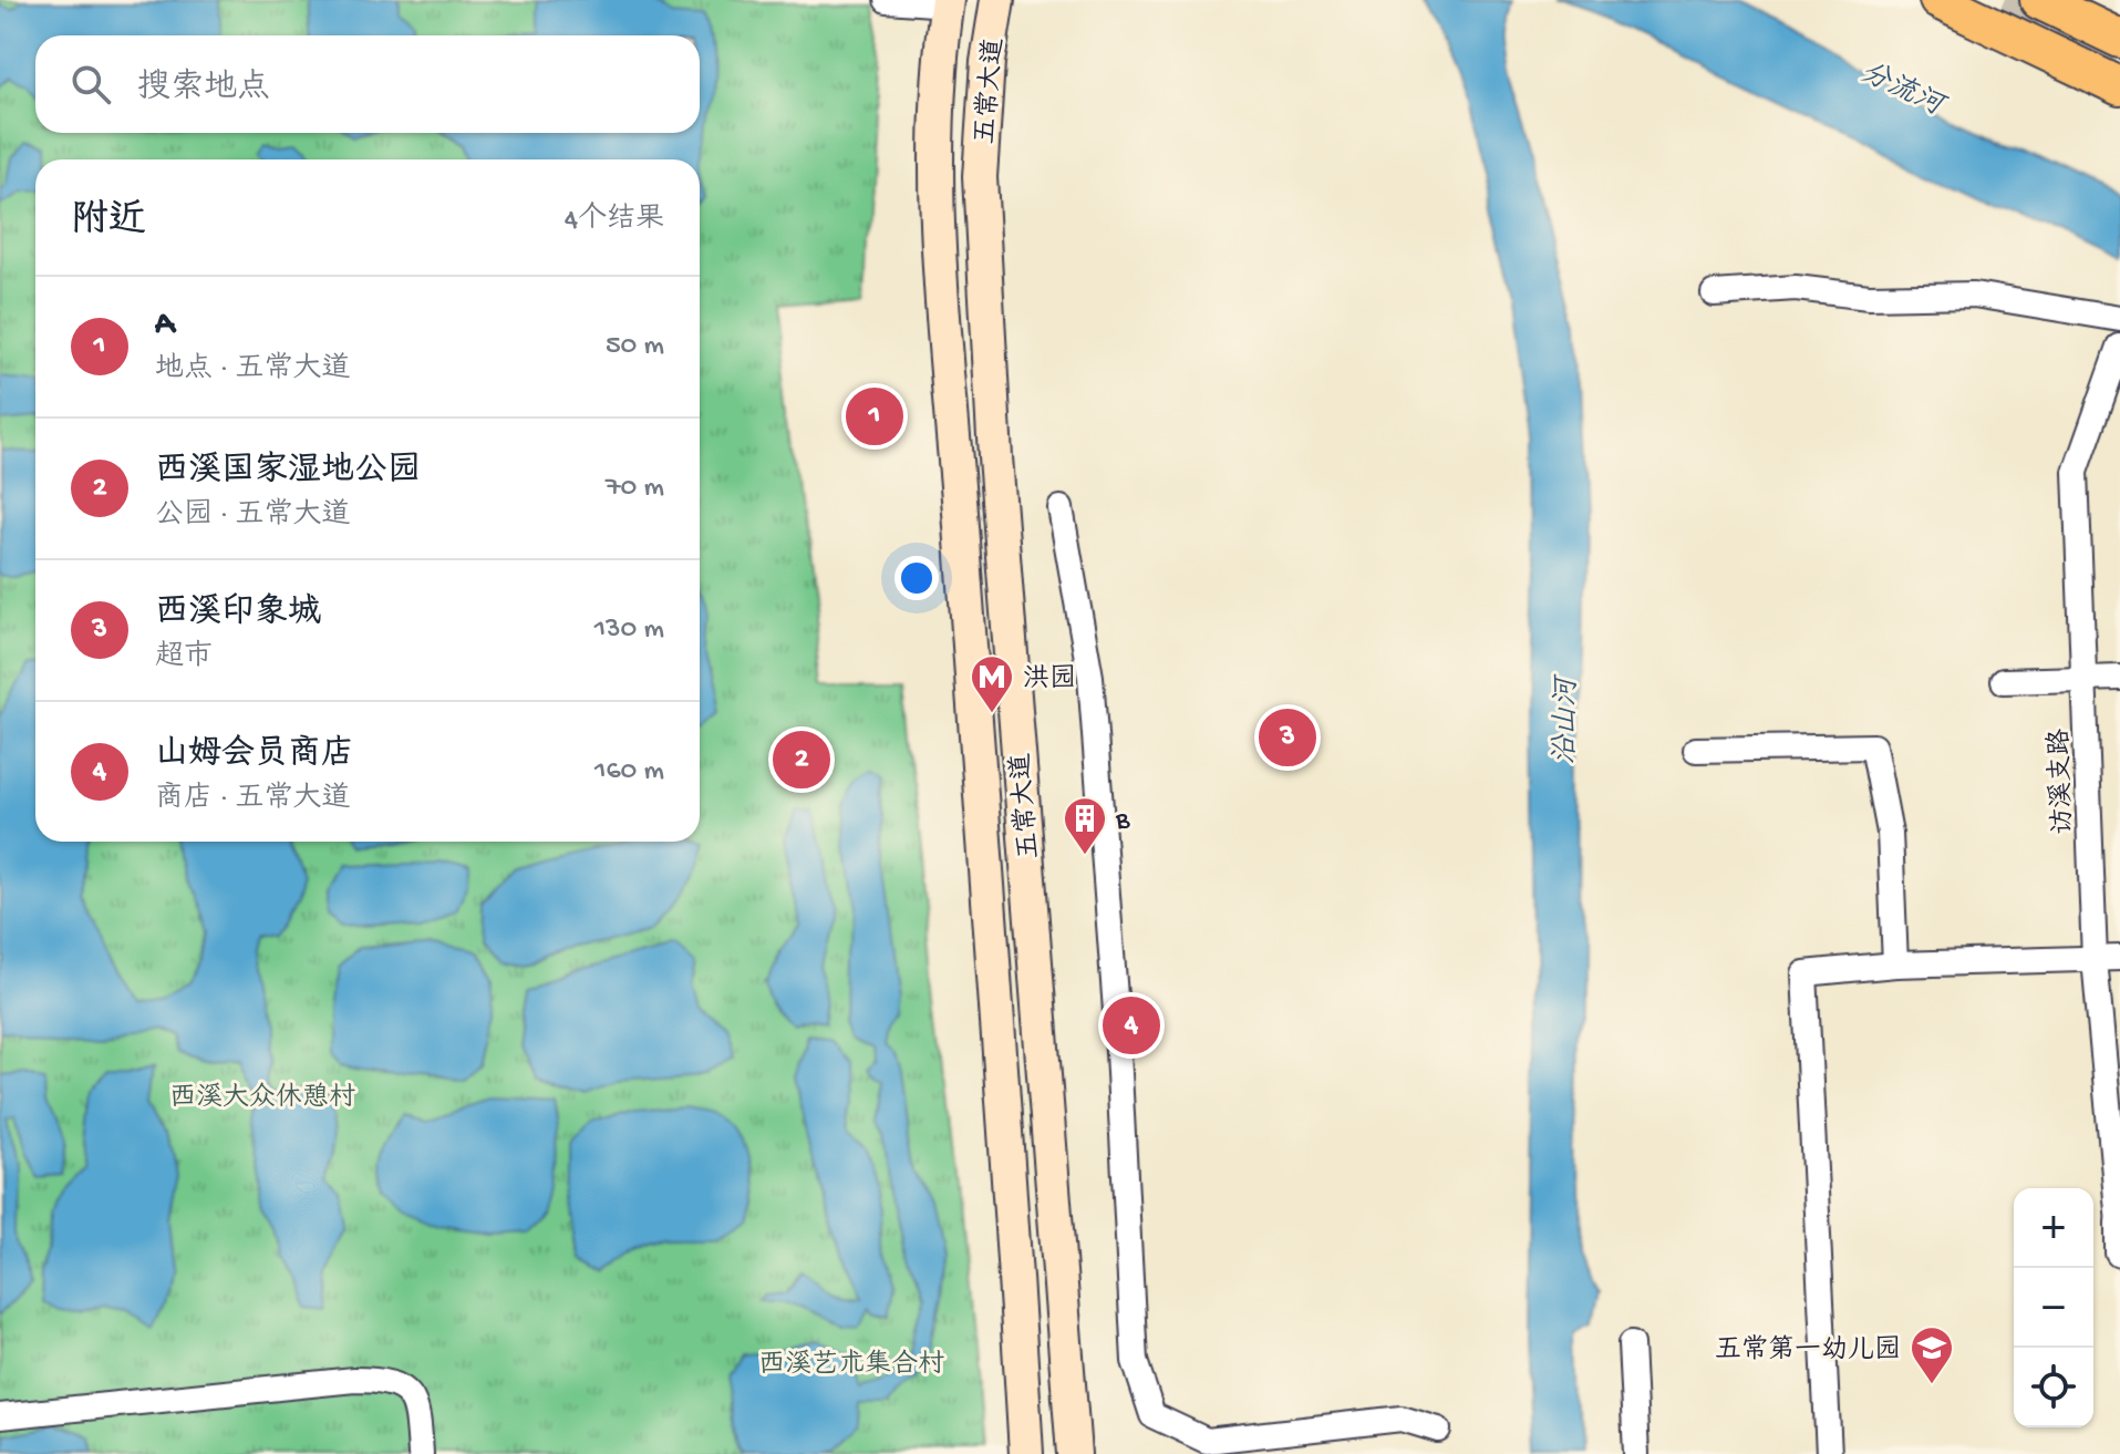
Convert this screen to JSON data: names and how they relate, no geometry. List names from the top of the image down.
{
  "streets": {
    "main road": ["五常大道"],
    "street": ["访溪支路"]
  },
  "water": ["分流河", "沿山河"],
  "parks": ["西溪大众休憩村", "西溪艺术集合村"],
  "places": {
    "metro station": ["洪园"],
    "building": ["B"],
    "school or university": ["五常第一幼儿园"]
  },
  "page": {
    "search": "搜索地点",
    "heading": ["附近", "4个结果"],
    "list": [
      {
        "mark": "1",
        "name": "A",
        "note": "地点 · 五常大道",
        "value": "50 m"
      },
      {
        "mark": "2",
        "name": "西溪国家湿地公园",
        "note": "公园 · 五常大道",
        "value": "70 m"
      },
      {
        "mark": "3",
        "name": "西溪印象城",
        "note": "超市",
        "value": "130 m"
      },
      {
        "mark": "4",
        "name": "山姆会员商店",
        "note": "商店 · 五常大道",
        "value": "160 m"
      }
    ],
    "pins": [
      "1",
      "3",
      "2",
      "4"
    ],
    "map_buttons": ["+", "−"]
  }
}
